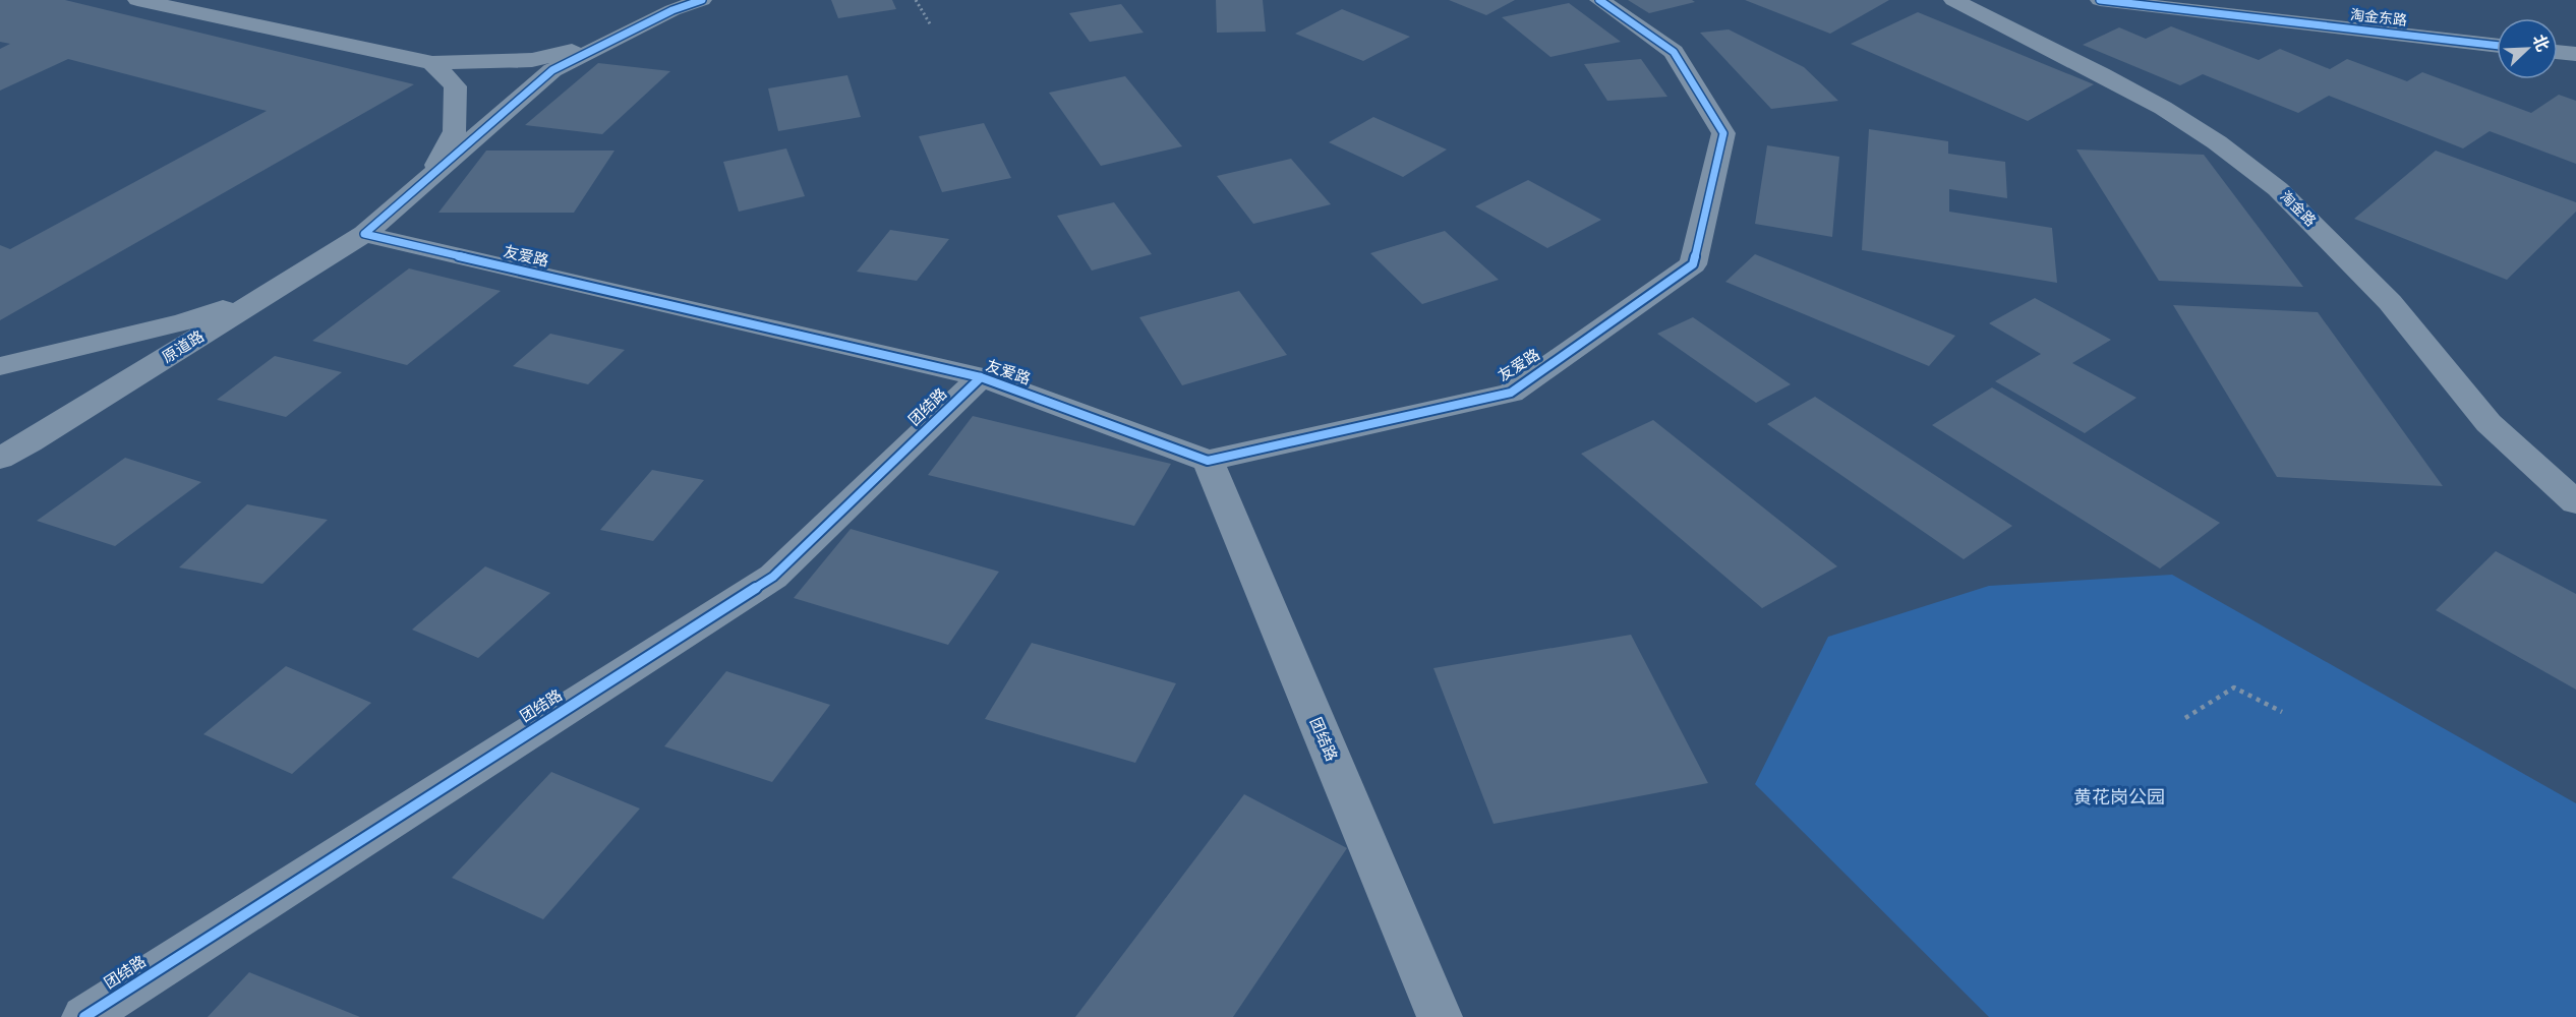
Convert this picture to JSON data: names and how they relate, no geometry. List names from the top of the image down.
{
  "streets": {
    "street": [
      "淘金东路",
      "淘金路",
      "友爱路",
      "原道路",
      "团结路"
    ]
  },
  "crossings": [
    ["友爱路", "原道路"],
    ["友爱路", "团结路"]
  ],
  "parks": ["黄花岗公园"],
  "north": "top right"
}
